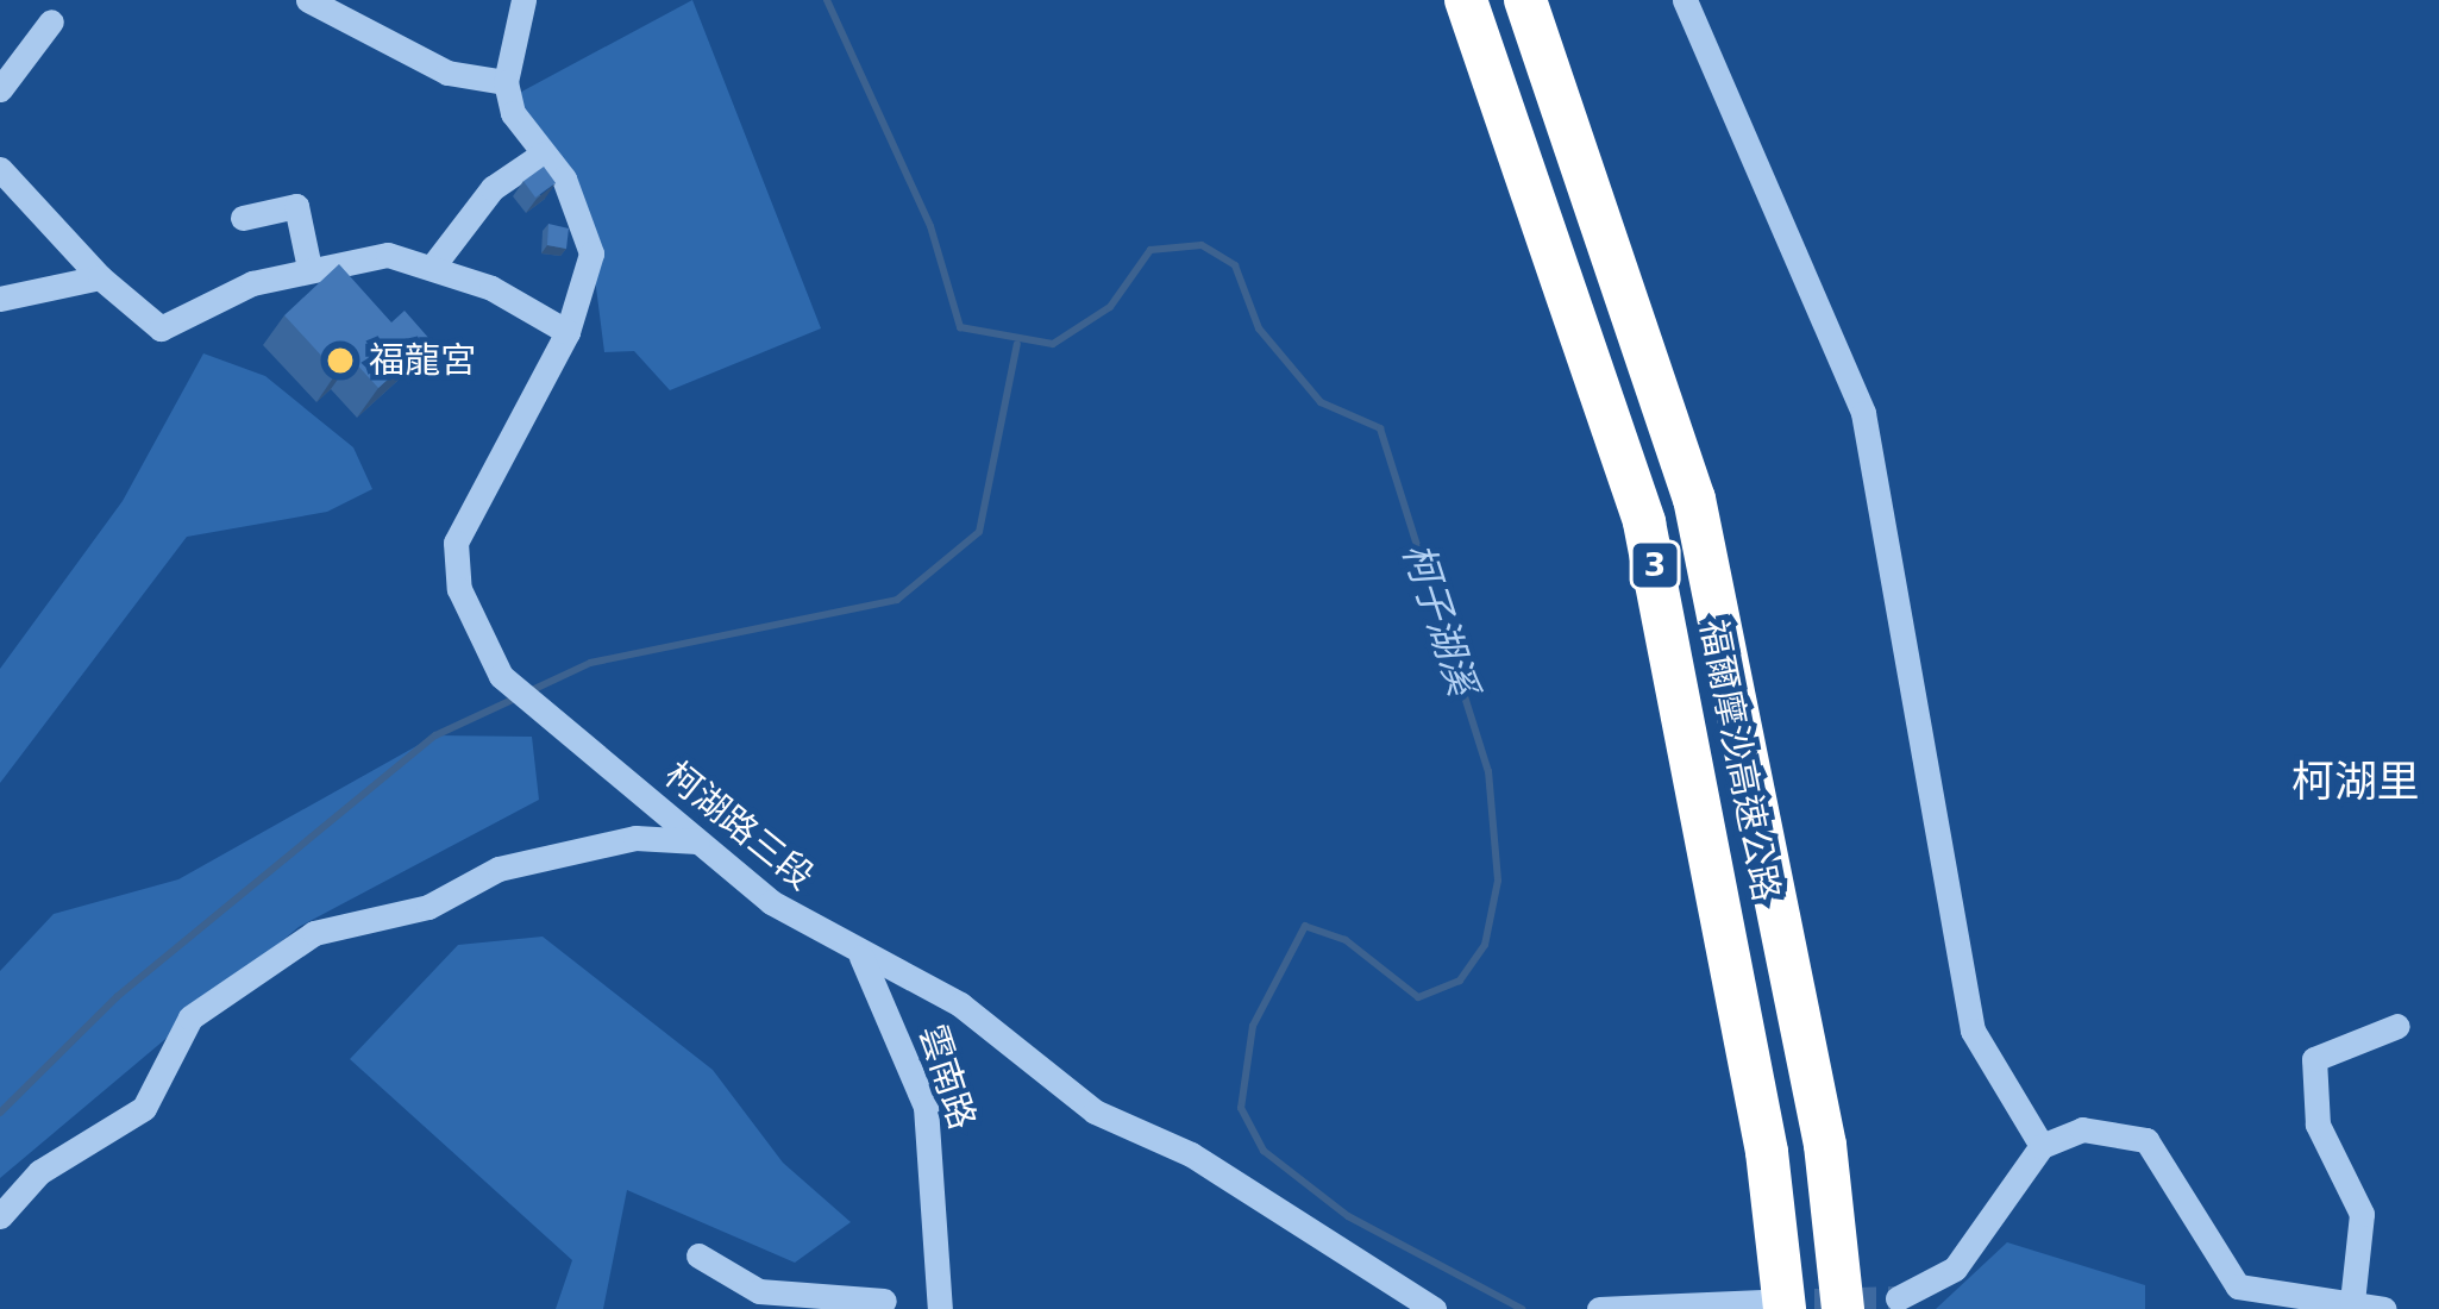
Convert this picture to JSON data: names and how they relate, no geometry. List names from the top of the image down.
{
  "streets": {
    "highway": ["3", "福爾摩沙高速公路"],
    "street": ["柯湖路三段", "雲南路"]
  },
  "crossings": [
    ["柯湖路三段", "雲南路"]
  ],
  "districts": ["柯湖里"],
  "water": ["柯子湖溪"],
  "places": ["福龍宮"]
}
